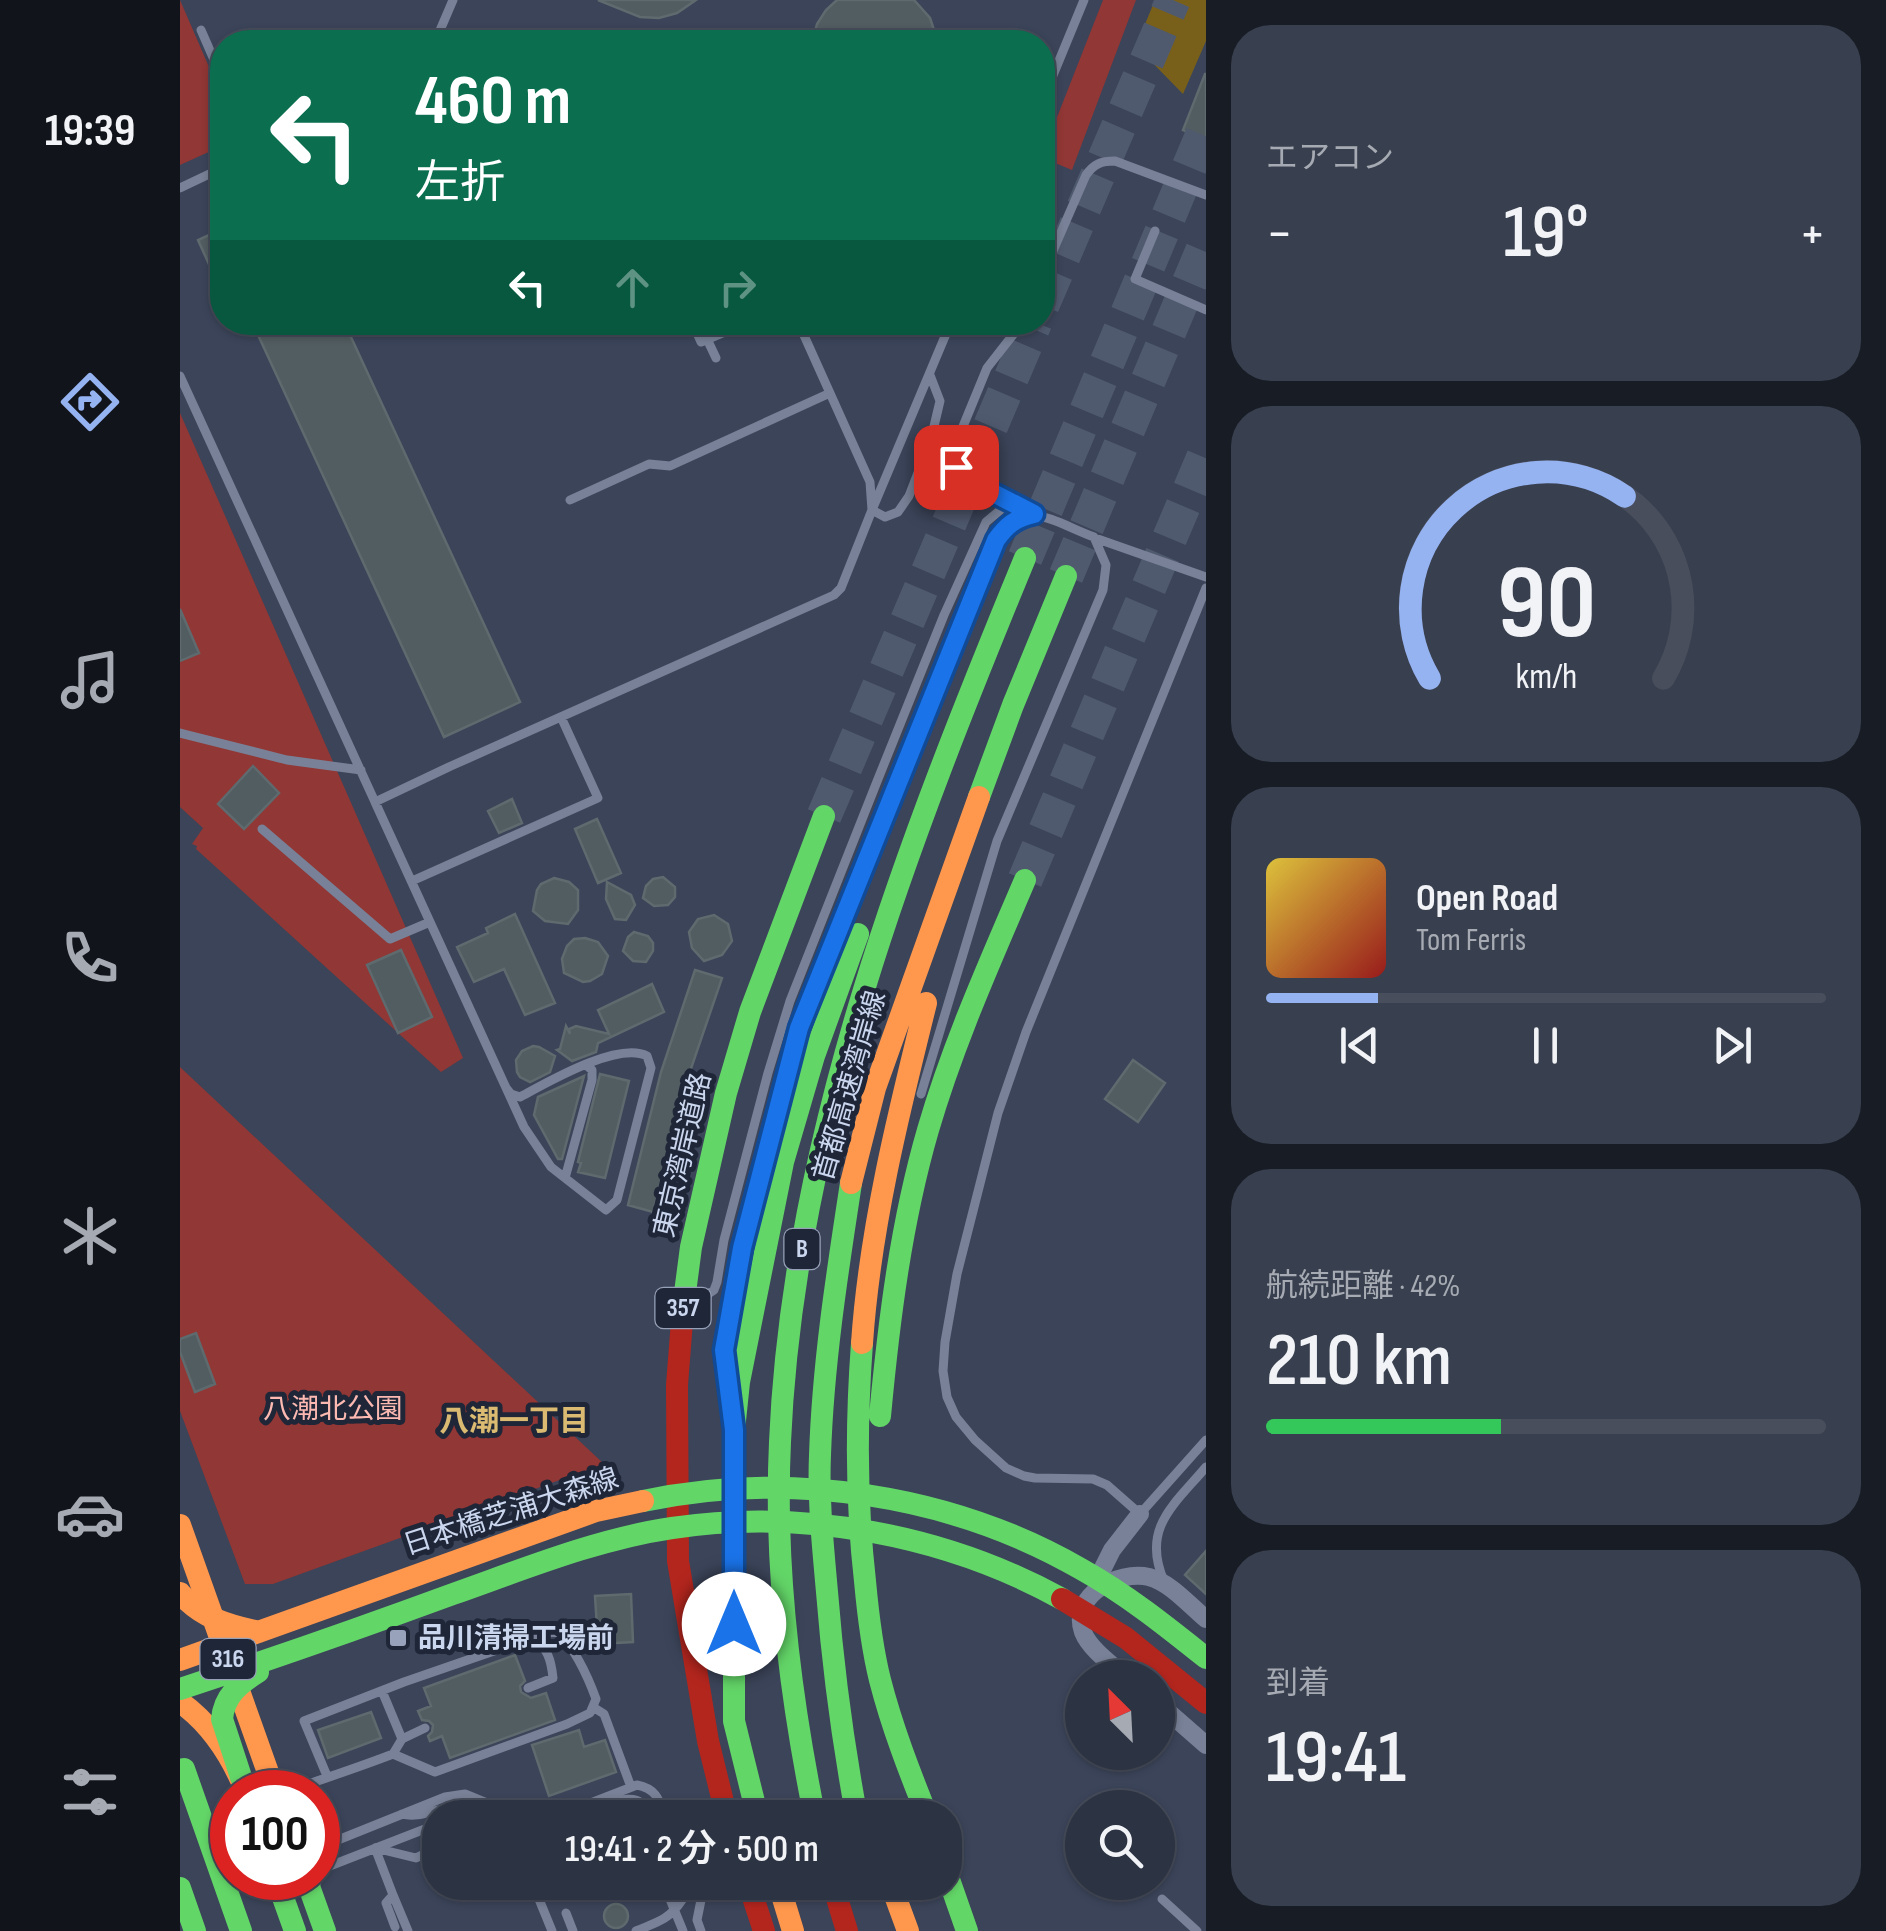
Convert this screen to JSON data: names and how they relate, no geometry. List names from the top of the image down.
{
  "streets": {
    "main road": [
      "首都高速湾岸線",
      "東京湾岸道路",
      "B",
      "357",
      "日本橋芝浦大森線",
      "316"
    ]
  },
  "districts": ["八潮一丁目"],
  "parks": ["八潮北公園"],
  "places": {
    "transit": ["品川清掃工場前"]
  },
  "north": "top left",
  "page": {
    "tabs": "19:39",
    "tile": [
      "エアコン",
      ["航続距離 · 42%", "210 km"],
      ["到着", "19:41"]
    ],
    "turn": ["460 m", "左折"],
    "heat": ["−", "19°", "+"],
    "song": ["Open Road", "Tom Ferris"],
    "limit": "100",
    "trip": "19:41 · 2 分 · 500 m",
    "gauge": ["90", "km/h"]
  }
}
